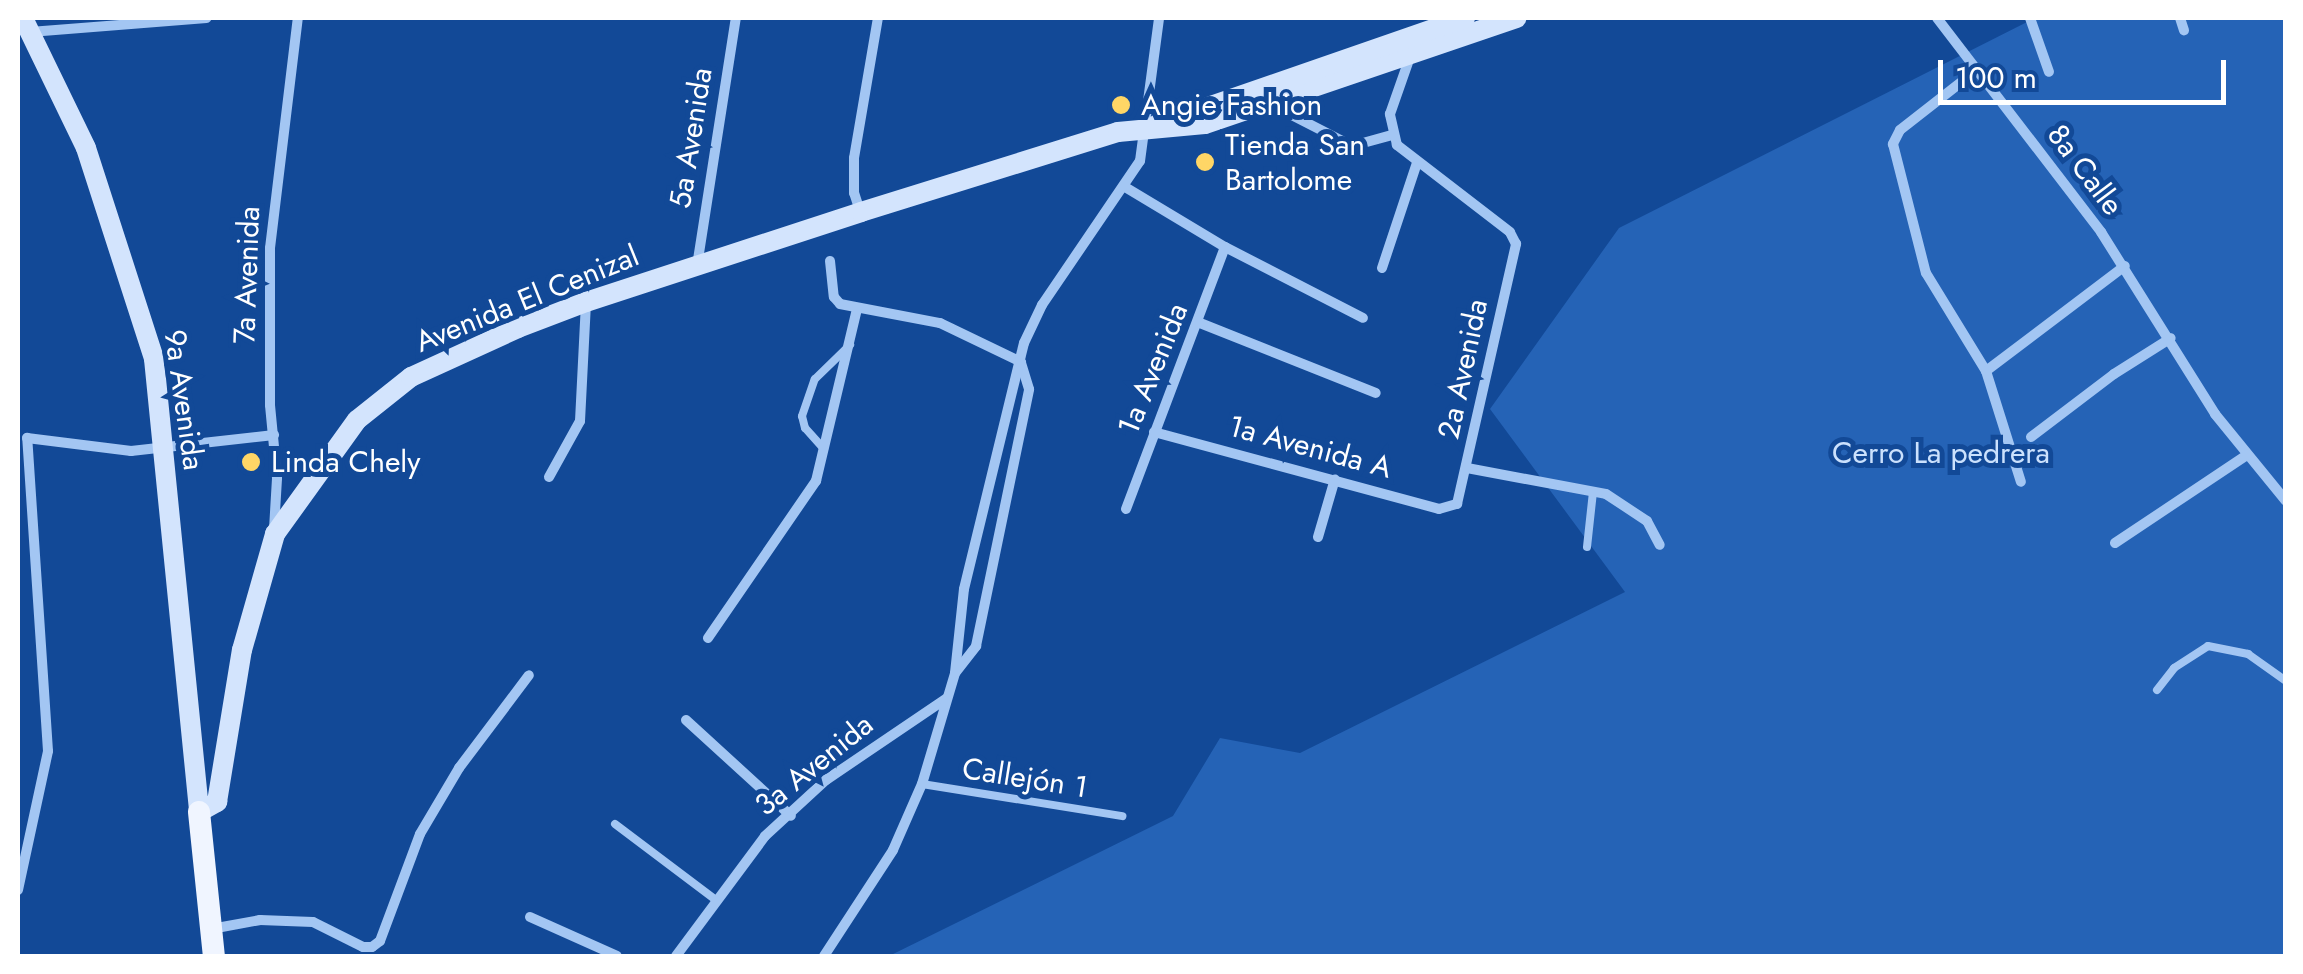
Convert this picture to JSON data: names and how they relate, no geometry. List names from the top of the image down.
{
  "streets": {
    "street": [
      "5a Avenida",
      "8a Calle",
      "7a Avenida",
      "Avenida El Cenizal",
      "1a Avenida",
      "2a Avenida",
      "9a Avenida",
      "1a Avenida A",
      "3a Avenida"
    ],
    "lane": ["Callejón 1"]
  },
  "crossings": [
    ["5a Avenida", "Avenida El Cenizal"],
    ["7a Avenida", "Avenida El Cenizal"],
    ["Avenida El Cenizal", "9a Avenida"],
    ["1a Avenida", "1a Avenida A"],
    ["2a Avenida", "1a Avenida A"]
  ],
  "parks": ["Cerro La pedrera"],
  "places": ["Angie Fashion", "Tienda San Bartolome", "Linda Chely"],
  "scale_bar": "100 m"
}
